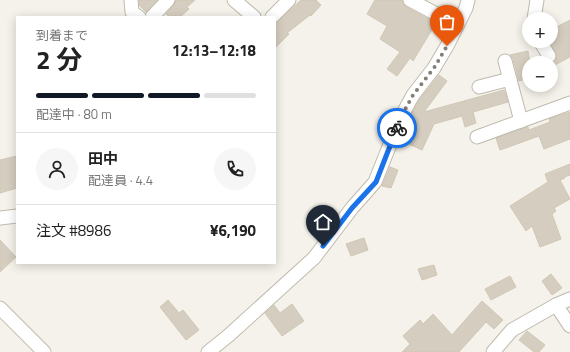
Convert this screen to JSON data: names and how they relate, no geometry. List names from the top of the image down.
{
  "page": {
    "map_buttons": ["+", "−"],
    "heading": ["2 分", "到着まで", "12:13–12:18"],
    "panel": [
      "田中",
      "配達員 · 4.4",
      "注文 #8986",
      "¥6,190"
    ],
    "bar": "配達中 · 80 m"
  }
}
